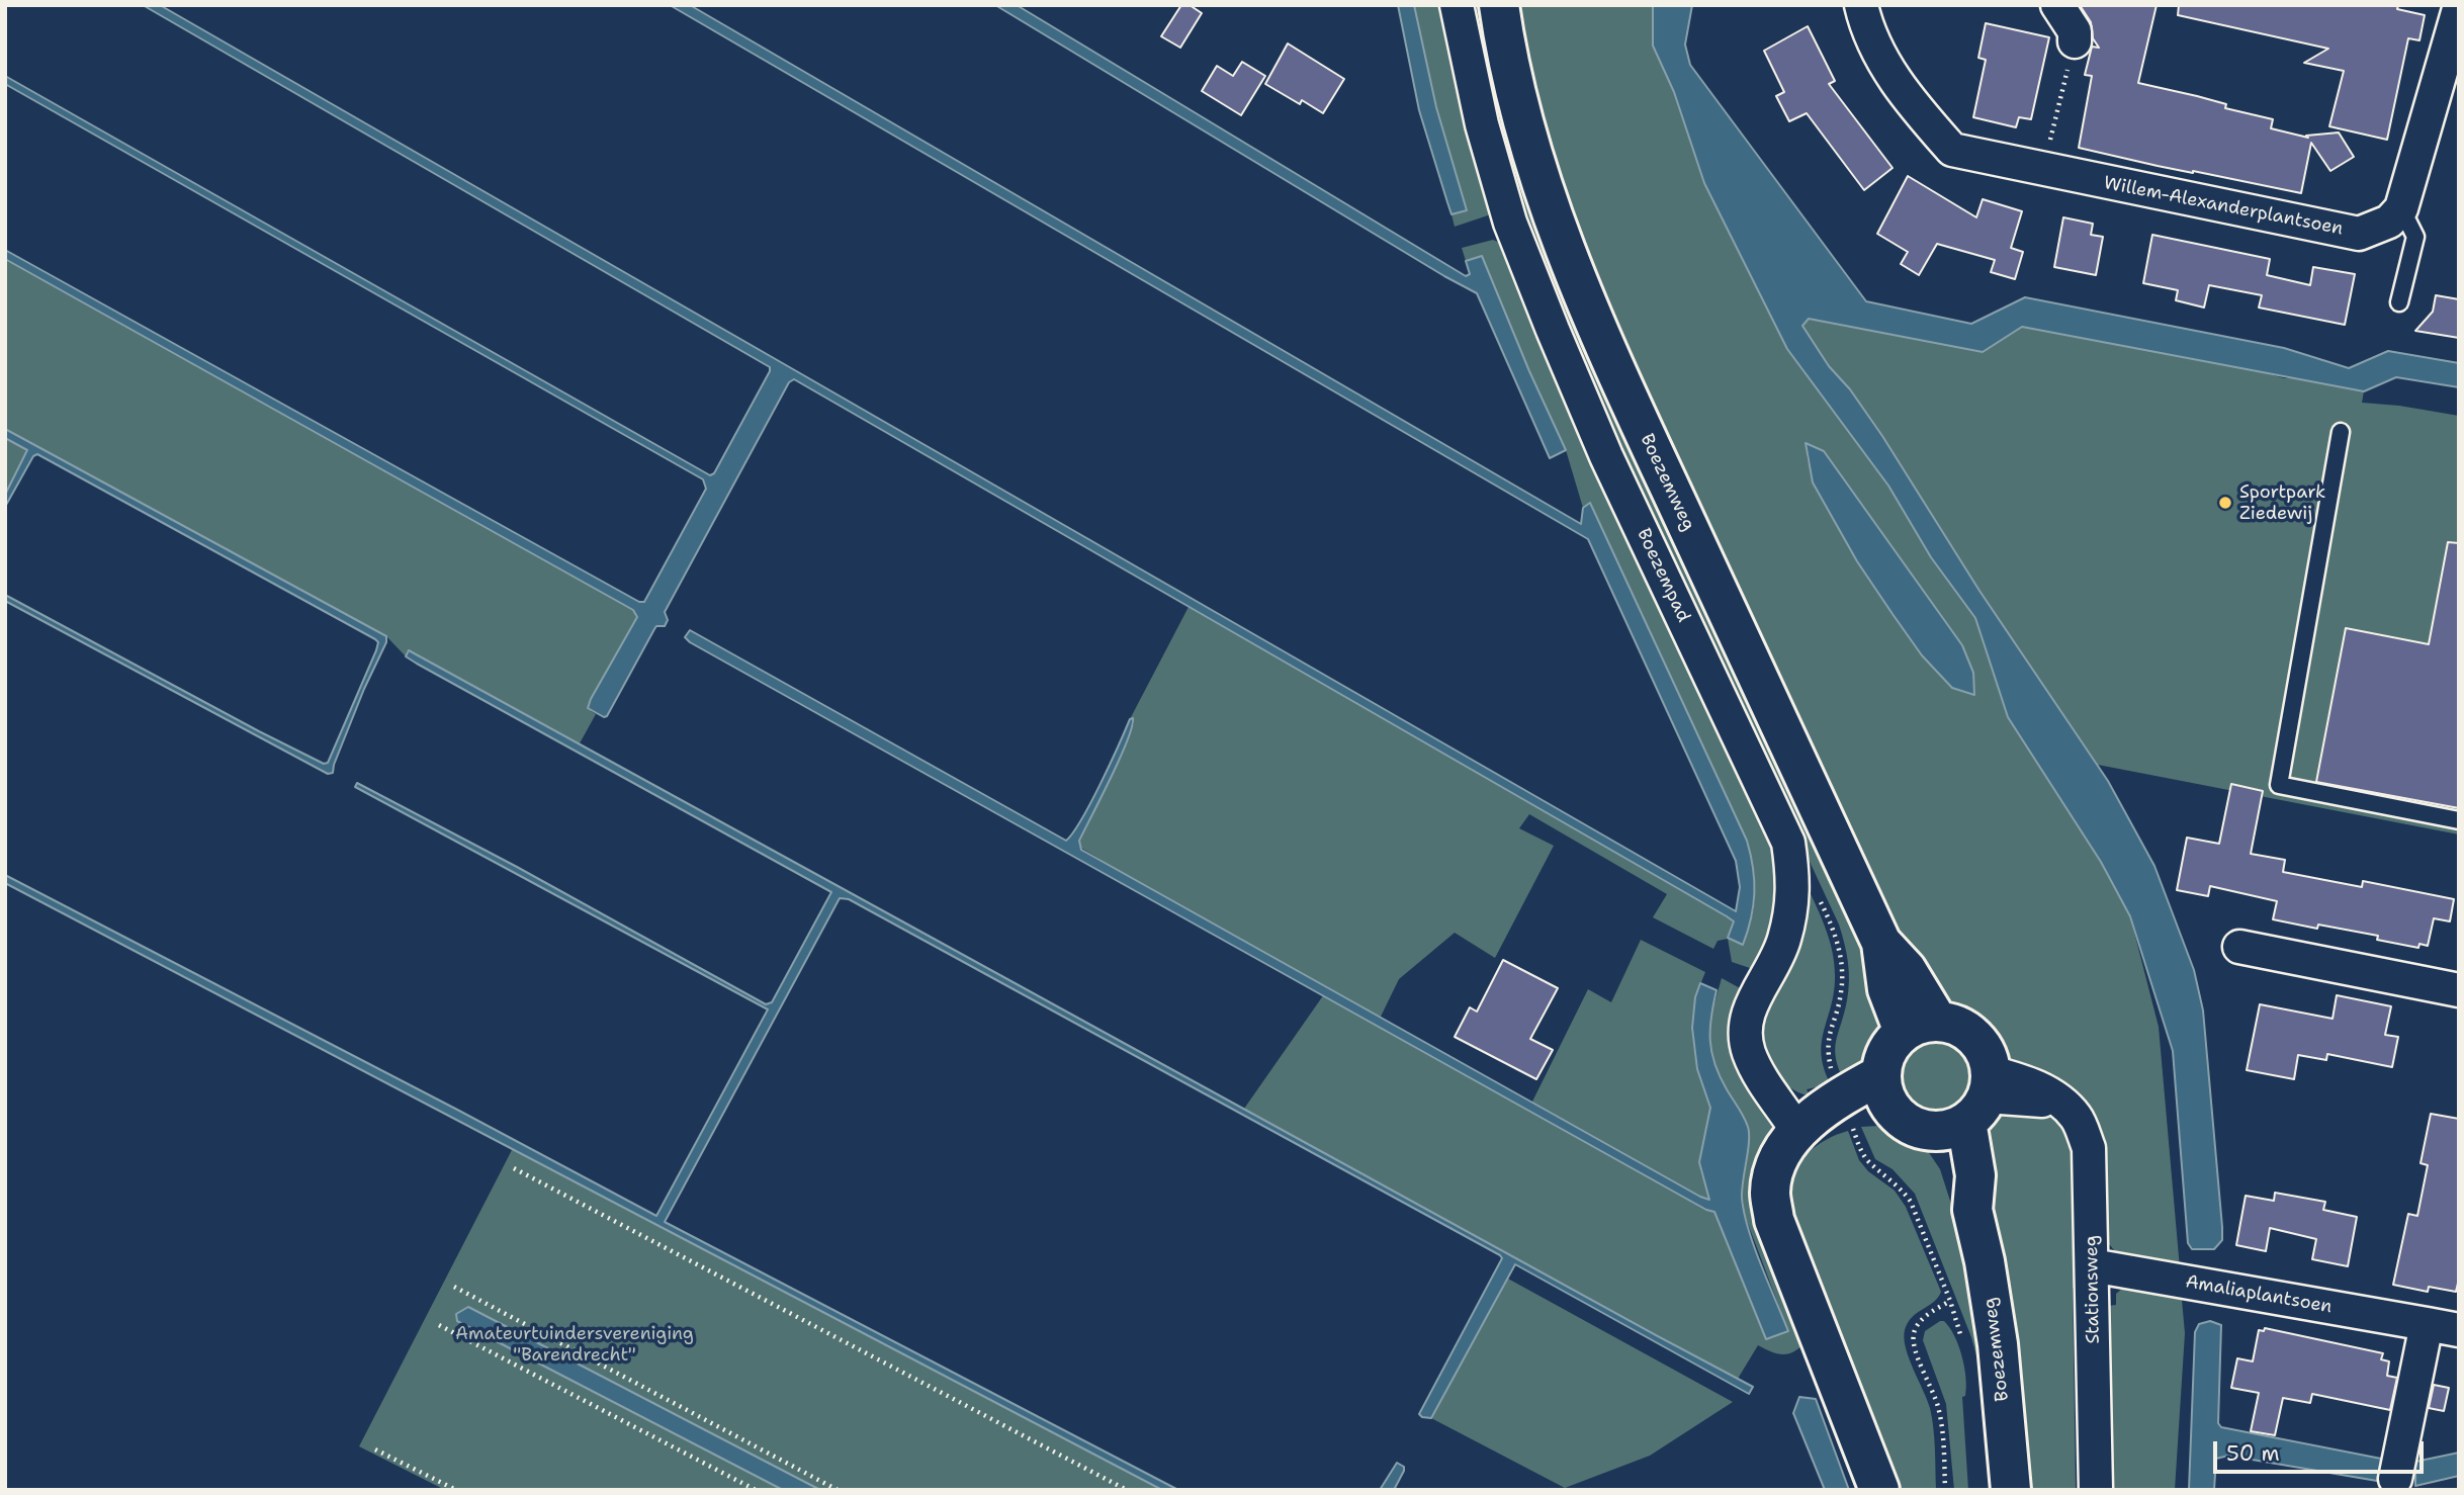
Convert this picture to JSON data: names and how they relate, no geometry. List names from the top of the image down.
{
  "streets": {
    "main road": ["Boezemweg"],
    "street": [
      "Willem-Alexanderplantsoen",
      "Boezempad",
      "Stationsweg",
      "Amaliaplantsoen"
    ]
  },
  "crossings": [
    ["Boezemweg", "Stationsweg"],
    ["Stationsweg", "Amaliaplantsoen"]
  ],
  "parks": ["Amateurtuindersvereniging \"Barendrecht\""],
  "places": ["Sportpark Ziedewij"],
  "scale_bar": "50 m"
}
